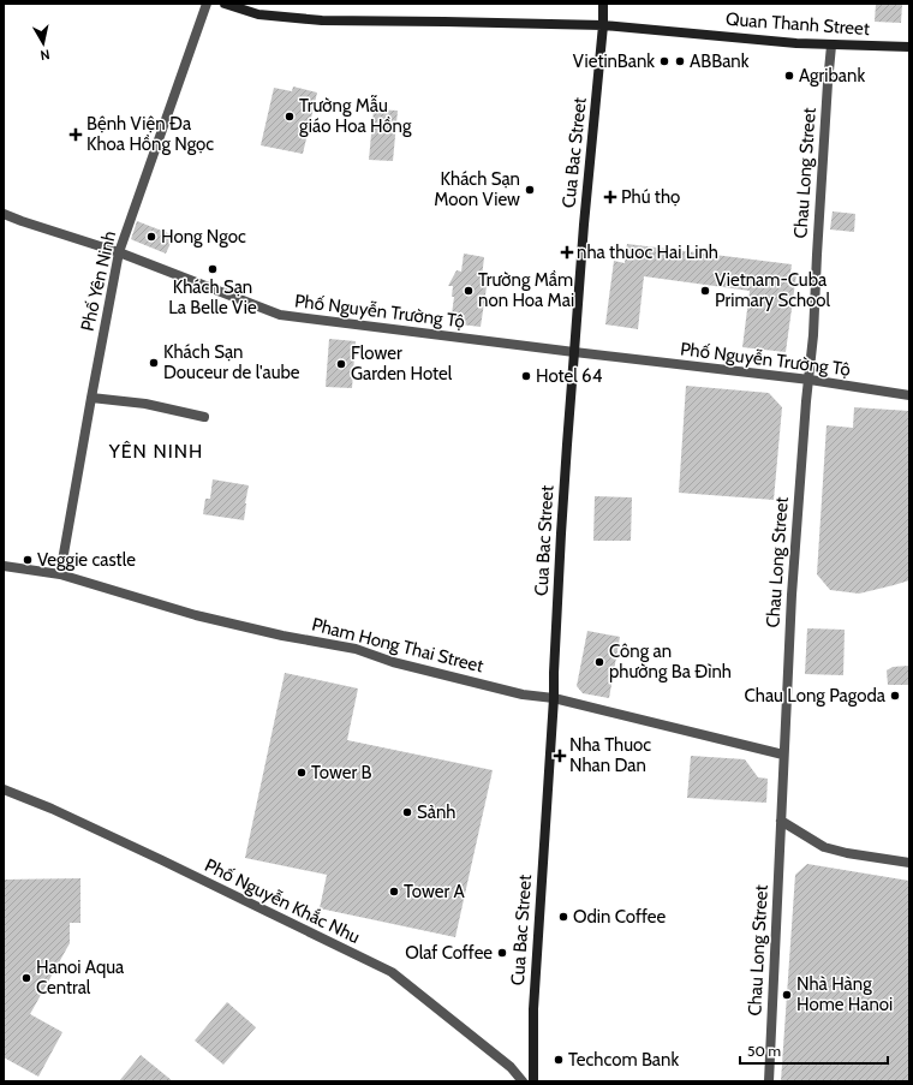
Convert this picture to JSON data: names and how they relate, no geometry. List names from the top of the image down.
{
  "streets": {
    "street": [
      "Quan Thanh Street",
      "Cua Bac Street",
      "Chau Long Street",
      "Phố Yên Ninh",
      "Phố Nguyễn Trường Tộ",
      "Pham Hong Thai Street",
      "Phố Nguyễn Khắc Nhu"
    ]
  },
  "crossings": [
    ["Quan Thanh Street", "Cua Bac Street"],
    ["Quan Thanh Street", "Chau Long Street"],
    ["Cua Bac Street", "Phố Nguyễn Trường Tộ"],
    ["Cua Bac Street", "Pham Hong Thai Street"],
    ["Chau Long Street", "Phố Nguyễn Trường Tộ"],
    ["Chau Long Street", "Pham Hong Thai Street"],
    ["Phố Yên Ninh", "Phố Nguyễn Trường Tộ"],
    ["Phố Yên Ninh", "Pham Hong Thai Street"]
  ],
  "districts": ["YÊN NINH"],
  "places": {
    "other": [
      "VietinBank",
      "ABBank",
      "Agribank",
      "Trường Mẫu giáo Hoa Hồng",
      "Khách Sạn Moon View",
      "Hong Ngoc",
      "Khách Sạn La Belle Vie",
      "Trường Mầm non Hoa Mai",
      "Vietnam-Cuba Primary School",
      "Khách Sạn Douceur de l'aube",
      "Flower Garden Hotel",
      "Hotel 64",
      "Veggie castle",
      "Công an phường Ba Đình",
      "Chau Long Pagoda",
      "Tower B",
      "Sảnh",
      "Tower A",
      "Odin Coffee",
      "Olaf Coffee",
      "Hanoi Aqua Central",
      "Nhà Hàng Home Hanoi",
      "Techcom Bank"
    ],
    "health": [
      "Bệnh Viện Đa Khoa Hồng Ngọc",
      "Phú thọ",
      "nha thuoc Hai Linh",
      "Nha Thuoc Nhan Dan"
    ]
  },
  "scale_bar": "50 m",
  "north": "bottom"
}
